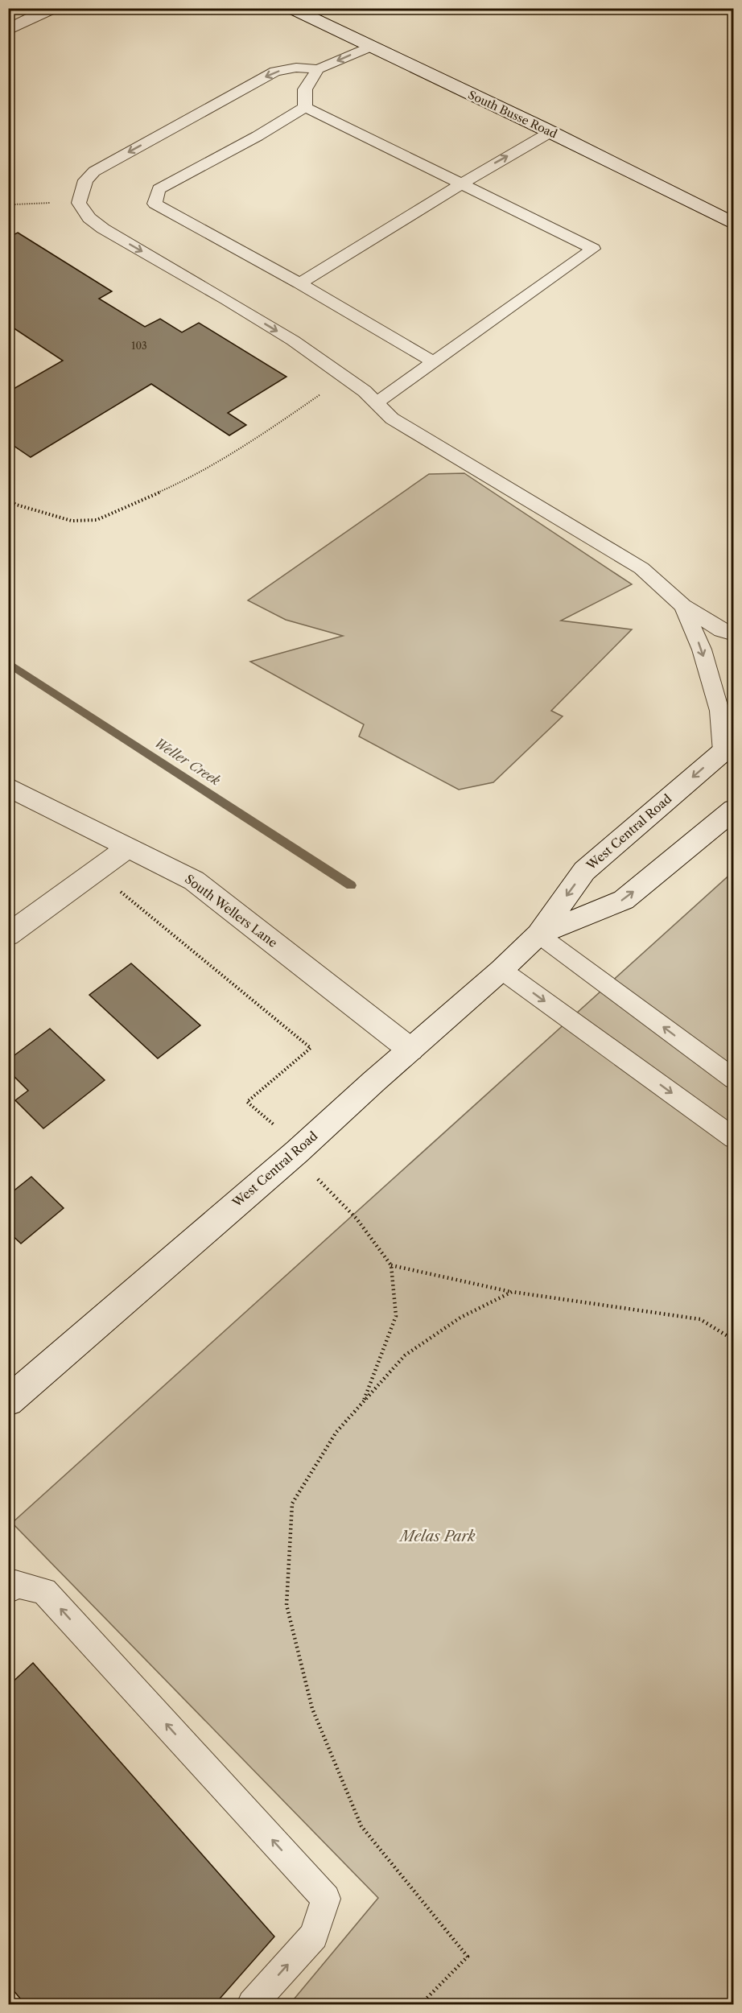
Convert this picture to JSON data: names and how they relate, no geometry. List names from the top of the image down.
{
  "streets": {
    "main road": ["South Busse Road", "West Central Road", "South Wellers Lane"]
  },
  "crossings": [
    ["West Central Road", "South Wellers Lane"]
  ],
  "water": ["Weller Creek"],
  "parks": ["Melas Park"],
  "house_numbers": ["103"]
}
